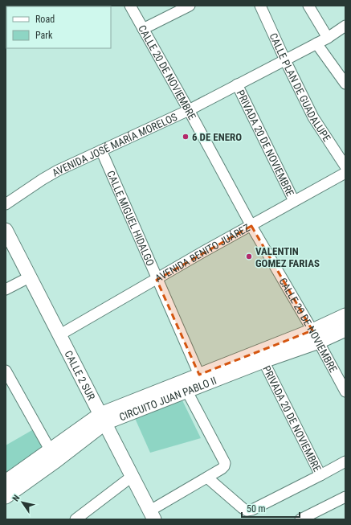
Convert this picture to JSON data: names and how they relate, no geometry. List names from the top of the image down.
{
  "streets": {
    "main road": ["CALLE 2 SUR", "CIRCUITO JUAN PABLO II"],
    "street": [
      "CALLE 20 DE NOVIEMBRE",
      "CALLE PLAN DE GUADALUPE",
      "PRIVADA 20 DE NOVIEMBRE",
      "AVENIDA JOSÉ MARÍA MORELOS",
      "CALLE MIGUEL HIDALGO",
      "AVENIDA BENITO JUÁREZ"
    ]
  },
  "crossings": [
    ["CALLE 20 DE NOVIEMBRE", "AVENIDA JOSÉ MARÍA MORELOS"],
    ["CALLE 20 DE NOVIEMBRE", "AVENIDA BENITO JUÁREZ"],
    ["CALLE 20 DE NOVIEMBRE", "CIRCUITO JUAN PABLO II"],
    ["CALLE PLAN DE GUADALUPE", "AVENIDA JOSÉ MARÍA MORELOS"],
    ["PRIVADA 20 DE NOVIEMBRE", "AVENIDA JOSÉ MARÍA MORELOS"],
    ["PRIVADA 20 DE NOVIEMBRE", "AVENIDA BENITO JUÁREZ"],
    ["PRIVADA 20 DE NOVIEMBRE", "CIRCUITO JUAN PABLO II"],
    ["AVENIDA JOSÉ MARÍA MORELOS", "CALLE MIGUEL HIDALGO"],
    ["CALLE MIGUEL HIDALGO", "AVENIDA BENITO JUÁREZ"],
    ["CALLE MIGUEL HIDALGO", "CIRCUITO JUAN PABLO II"],
    ["AVENIDA BENITO JUÁREZ", "CALLE 2 SUR"],
    ["CALLE 2 SUR", "CIRCUITO JUAN PABLO II"]
  ],
  "places": ["6 DE ENERO", "VALENTIN GOMEZ FARIAS"],
  "legend": ["Road", "Park"],
  "scale_bar": "50 m",
  "north": "top left"
}
